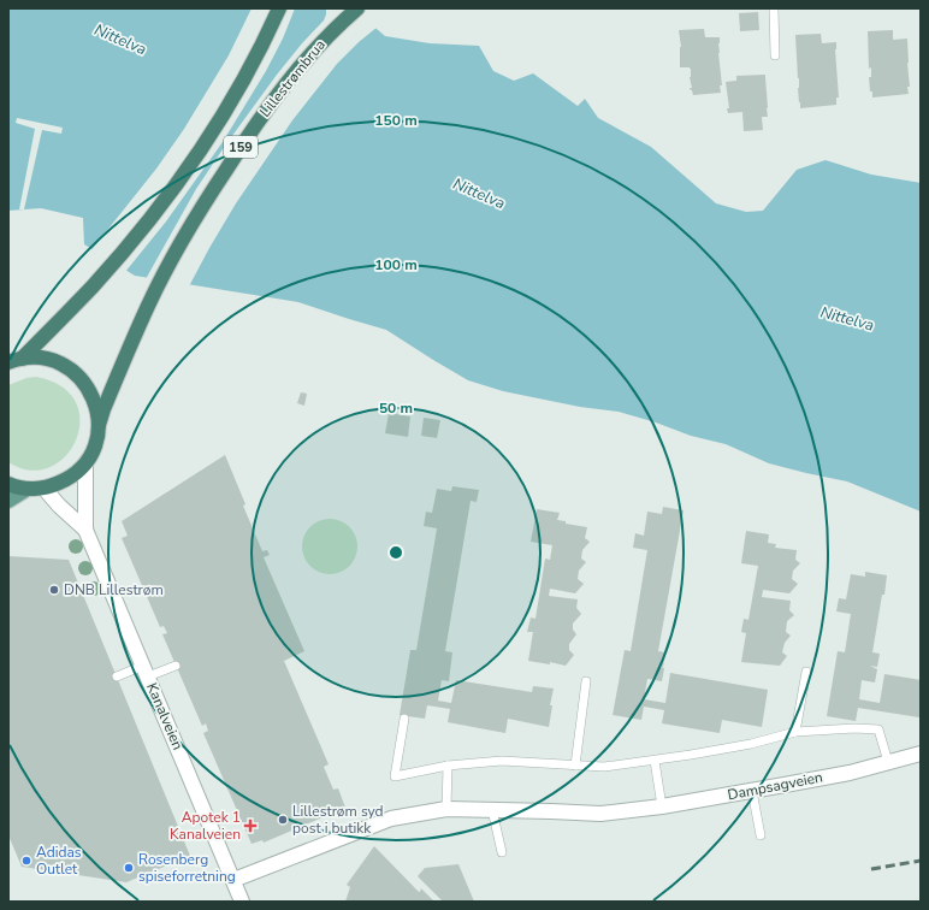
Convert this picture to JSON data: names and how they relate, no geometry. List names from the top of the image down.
{
  "streets": {
    "highway": ["Lillestrømbrua", "159"],
    "street": ["Kanalveien", "Dampsagveien"]
  },
  "crossings": [
    ["Lillestrømbrua", "159"],
    ["159", "Kanalveien"],
    ["Kanalveien", "Dampsagveien"]
  ],
  "water": ["Nittelva"],
  "places": {
    "other": [
      "DNB Lillestrøm",
      "Lillestrøm syd post i butikk",
      "Adidas Outlet",
      "Rosenberg spiseforretning"
    ],
    "health": ["Apotek 1 Kanalveien"]
  },
  "rings": ["150 m", "100 m", "50 m"]
}
